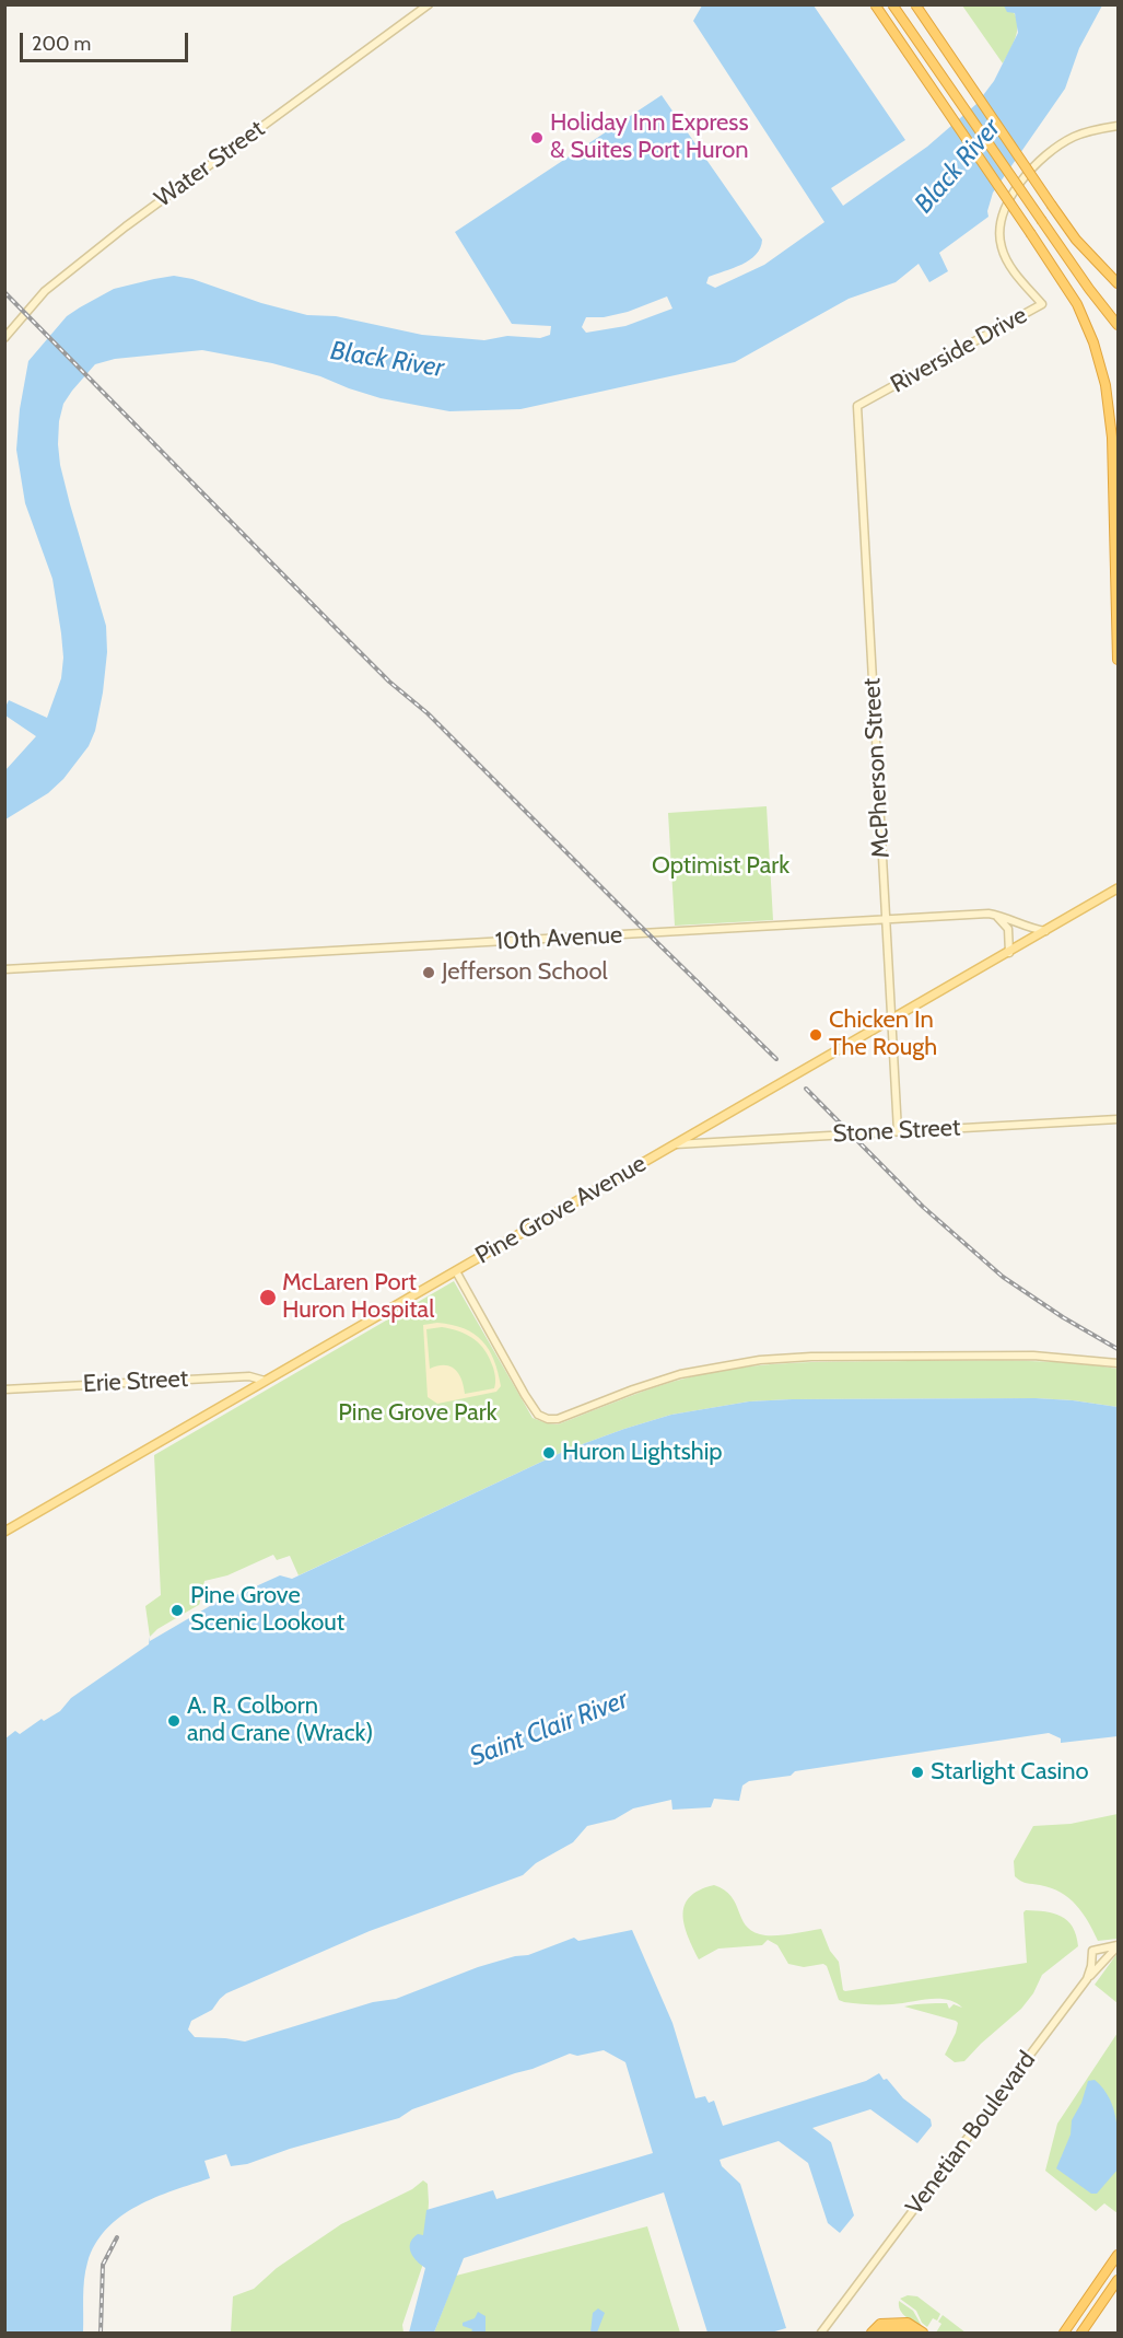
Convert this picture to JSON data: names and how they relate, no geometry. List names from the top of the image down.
{
  "streets": {
    "main road": ["Pine Grove Avenue"],
    "street": [
      "Water Street",
      "Riverside Drive",
      "McPherson Street",
      "10th Avenue",
      "Stone Street",
      "Erie Street",
      "Venetian Boulevard"
    ]
  },
  "crossings": [
    ["Riverside Drive", "McPherson Street"],
    ["McPherson Street", "10th Avenue"],
    ["McPherson Street", "Stone Street"],
    ["McPherson Street", "Pine Grove Avenue"],
    ["10th Avenue", "Pine Grove Avenue"],
    ["Stone Street", "Pine Grove Avenue"],
    ["Pine Grove Avenue", "Erie Street"]
  ],
  "water": ["Black River", "Saint Clair River"],
  "parks": ["Optimist Park", "Pine Grove Park"],
  "places": [
    "Holiday Inn Express & Suites Port Huron",
    "Jefferson School",
    "Chicken In The Rough",
    "McLaren Port Huron Hospital",
    "Huron Lightship",
    "Pine Grove Scenic Lookout",
    "A. R. Colborn and Crane (Wrack)",
    "Starlight Casino"
  ],
  "scale_bar": "200 m"
}
